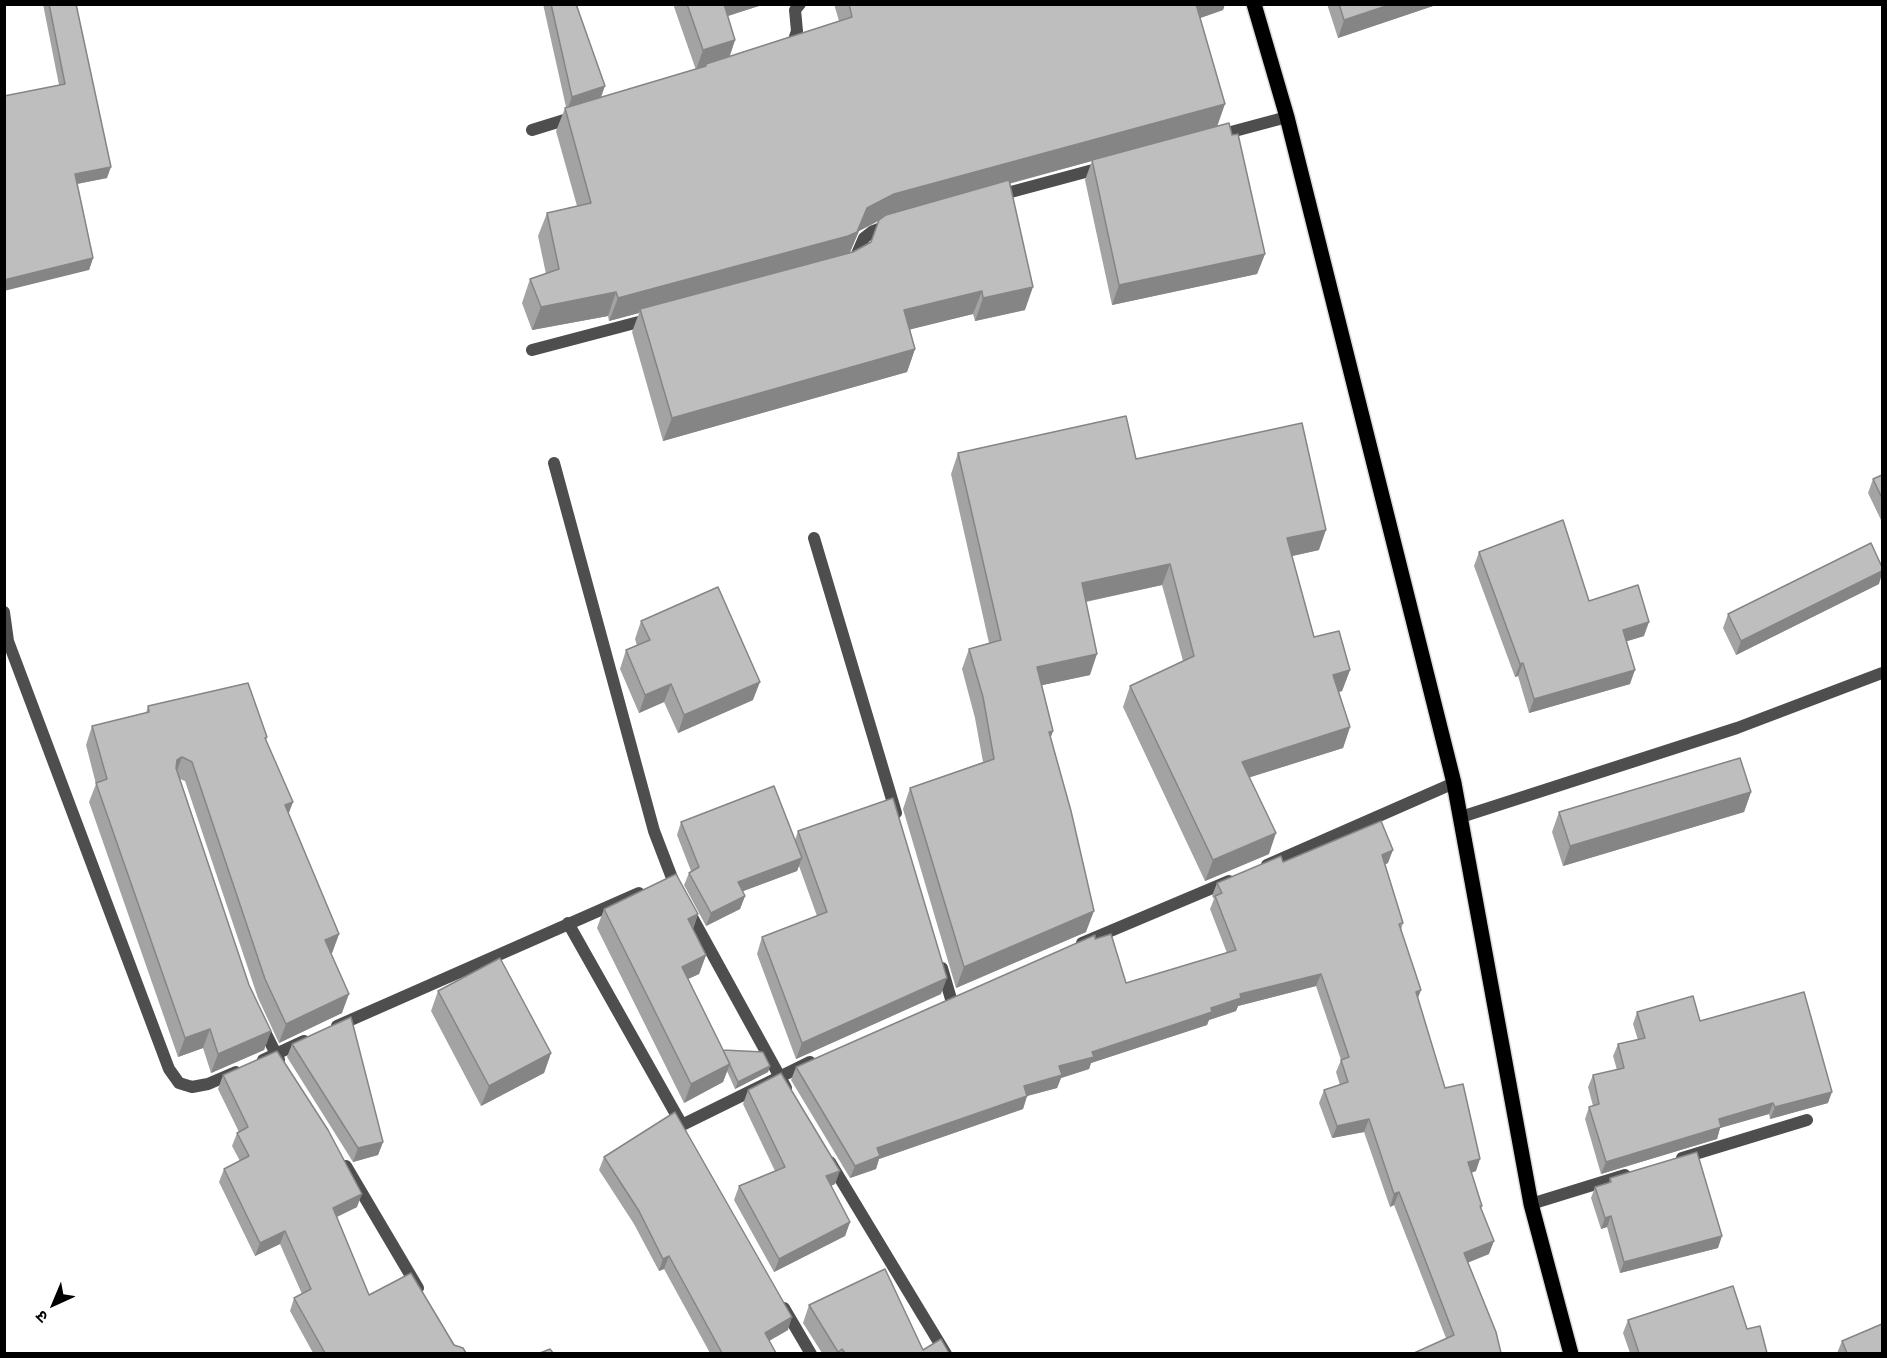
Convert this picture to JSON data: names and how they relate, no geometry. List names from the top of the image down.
{
  "north": "bottom left"
}
